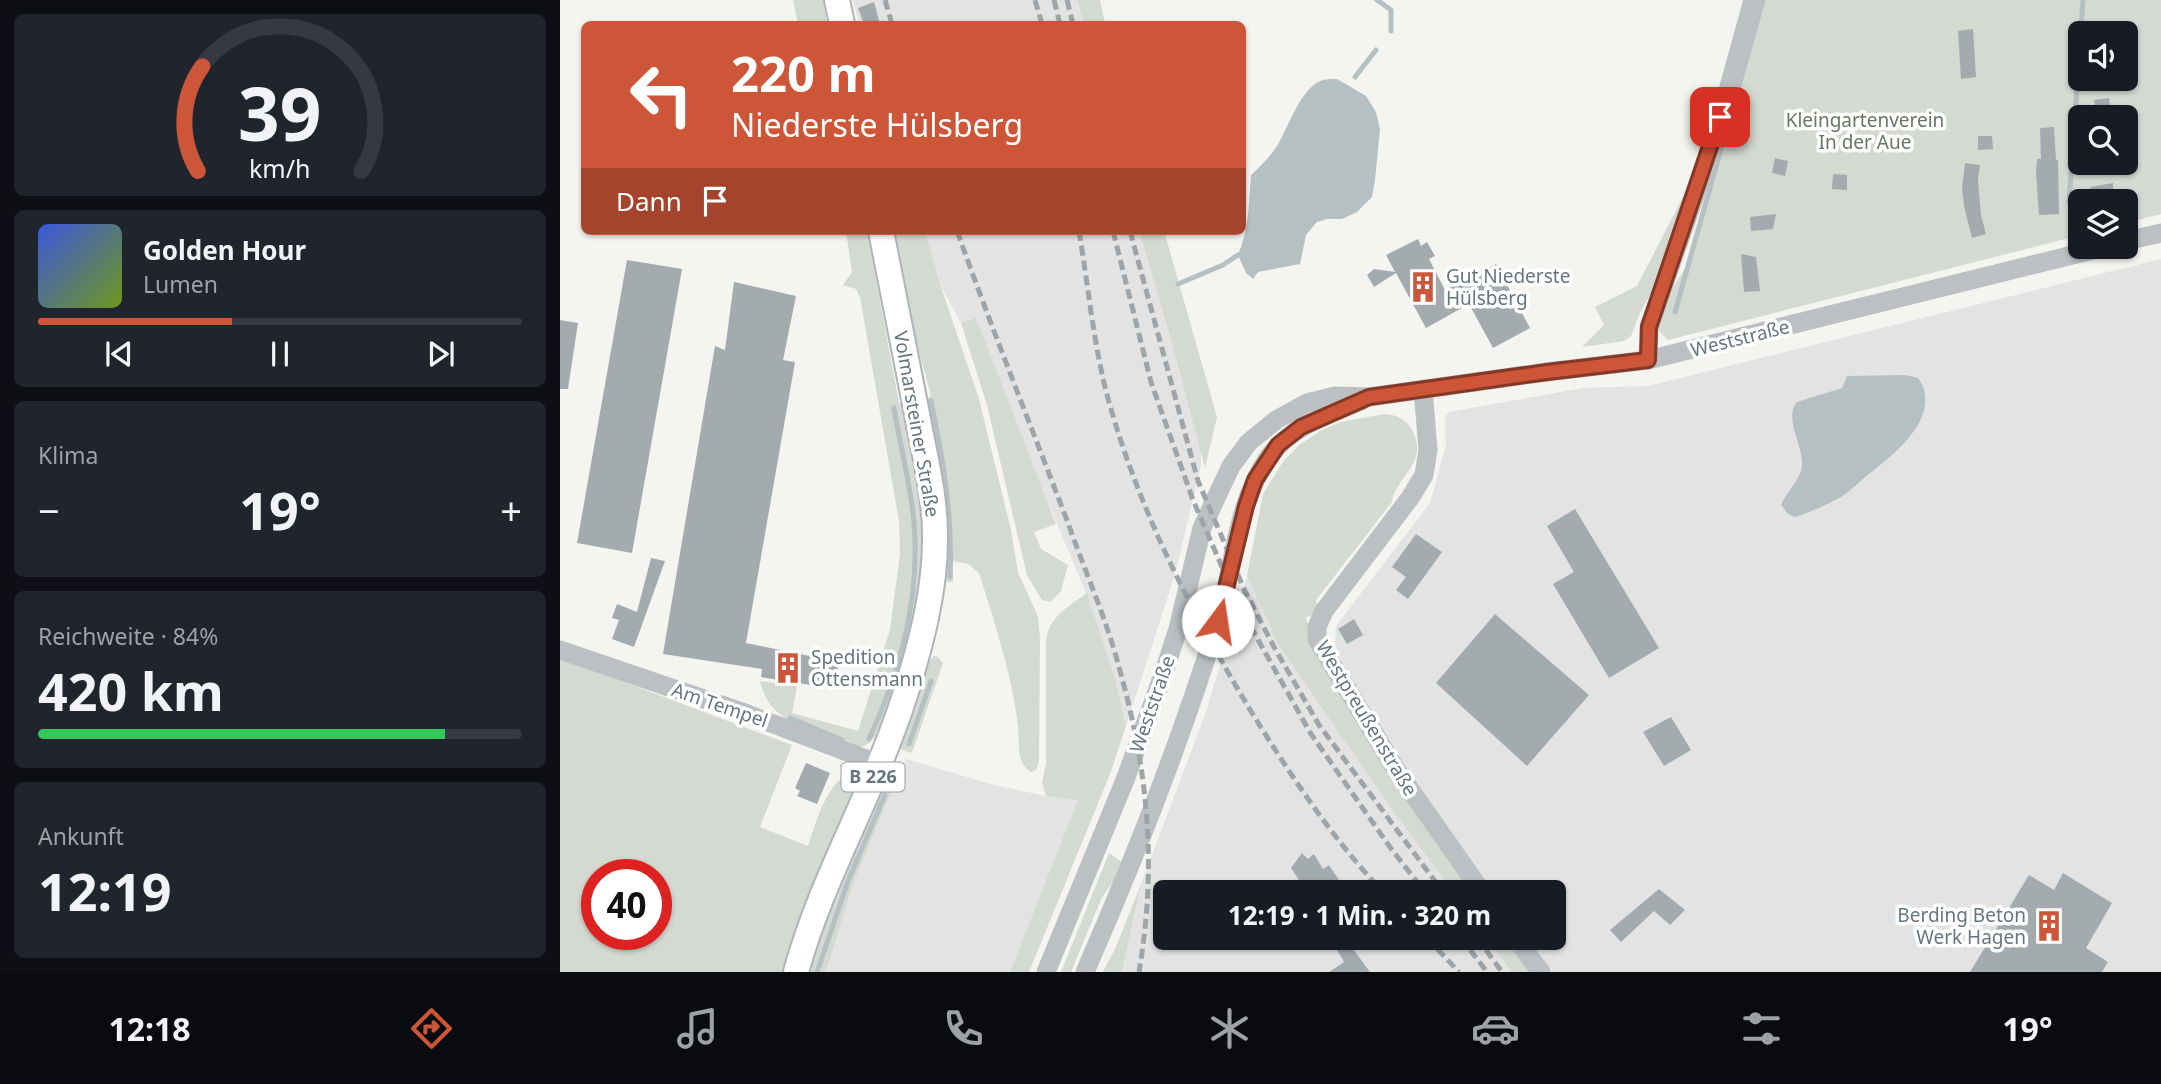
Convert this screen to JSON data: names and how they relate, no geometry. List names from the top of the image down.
{
  "streets": {
    "main road": ["Volmarsteiner Straße", "B 226"],
    "street": ["Weststraße", "Am Tempel", "Westpreußenstraße"]
  },
  "crossings": [
    ["Weststraße", "Westpreußenstraße"],
    ["Volmarsteiner Straße", "Am Tempel"]
  ],
  "parks": ["Kleingartenverein In der Aue"],
  "places": {
    "building": ["Gut Niederste Hülsberg", "Spedition Ottensmann", "Berding Beton Werk Hagen"]
  },
  "page": {
    "turn": ["220 m", "Niederste Hülsberg"],
    "then": "Dann",
    "song": ["Golden Hour", "Lumen"],
    "tile": [
      "Klima",
      ["Reichweite · 84%", "420 km"],
      ["Ankunft", "12:19"]
    ],
    "heat": ["−", "19°", "+"],
    "limit": "40",
    "trip": "12:19 · 1 Min. · 320 m",
    "tabs": ["12:18", "19°"],
    "gauge": ["39", "km/h"]
  }
}
